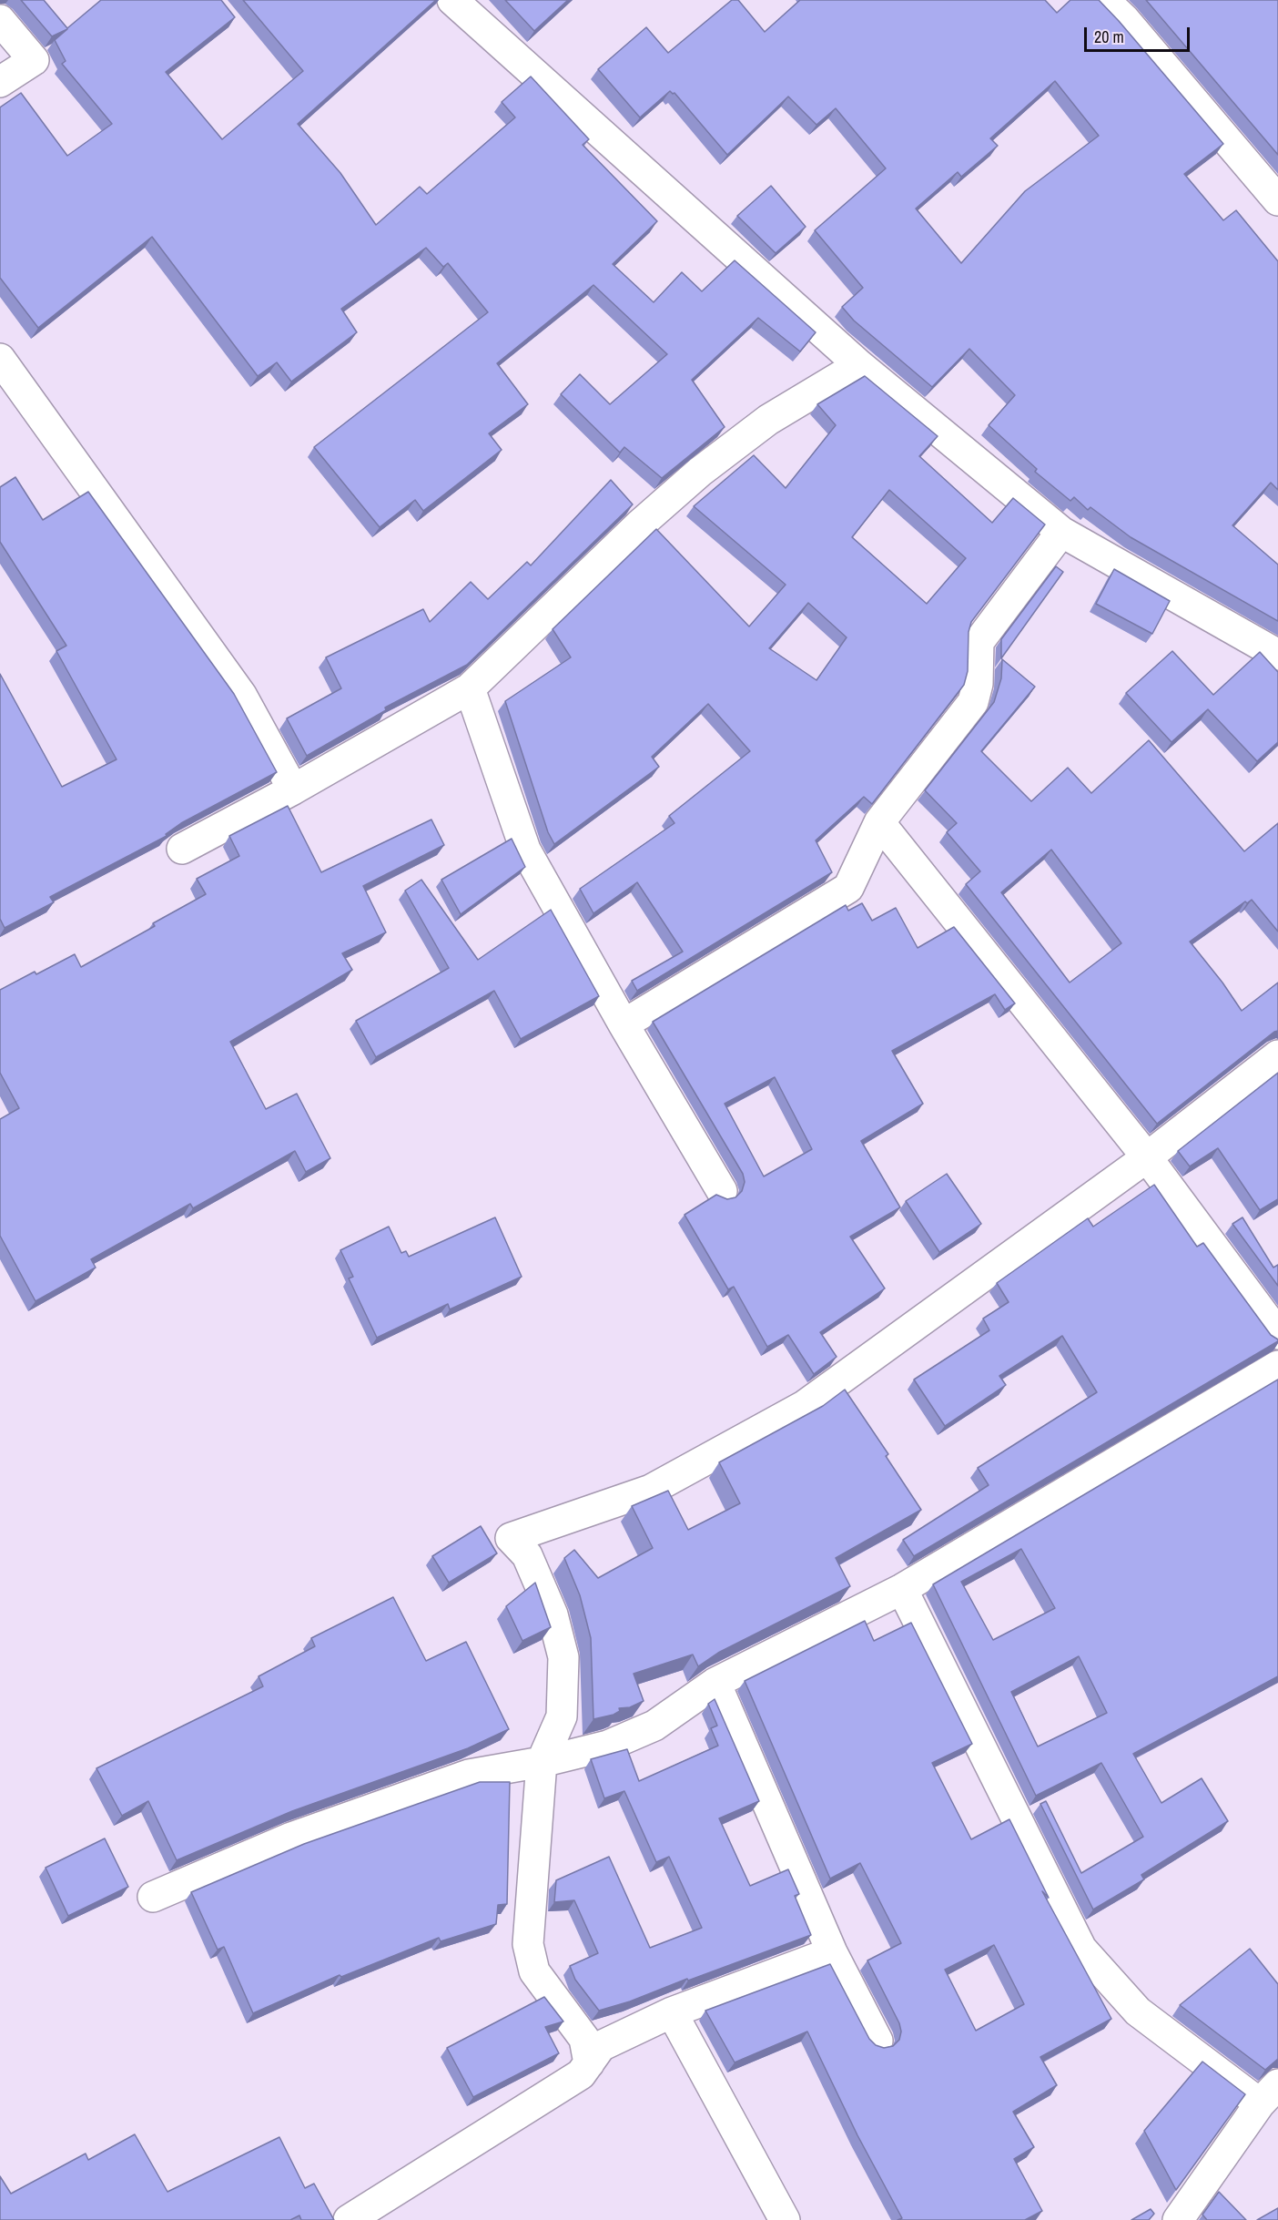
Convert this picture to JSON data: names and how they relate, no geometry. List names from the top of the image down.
{
  "scale_bar": "20 m"
}
